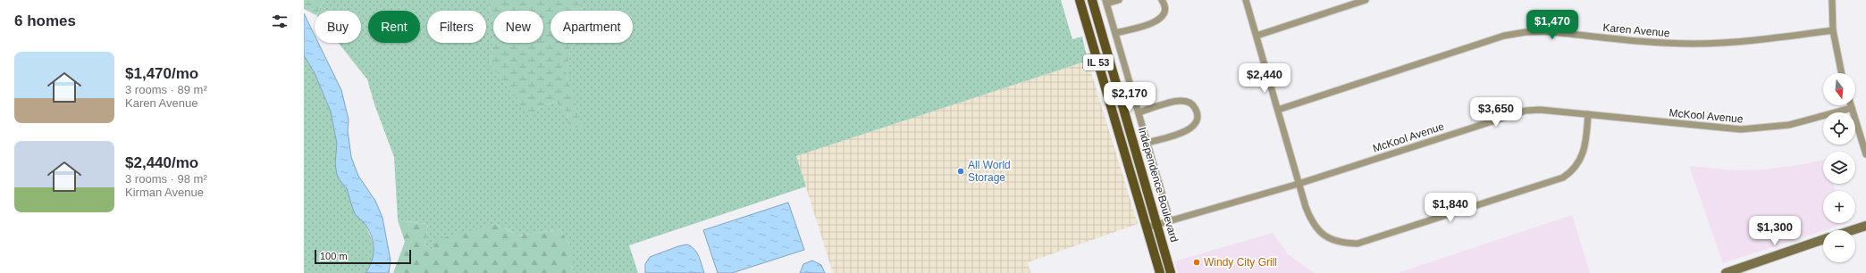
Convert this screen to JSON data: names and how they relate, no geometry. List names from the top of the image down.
{
  "streets": {
    "main road": ["IL 53", "Independence Boulevard"],
    "street": ["Karen Avenue", "McKool Avenue"]
  },
  "crossings": [
    ["IL 53", "McKool Avenue"],
    ["McKool Avenue", "Independence Boulevard"]
  ],
  "places": ["All World Storage", "Windy City Grill"],
  "scale_bar": "100 m",
  "north": "bottom",
  "page": {
    "heading": "6 homes",
    "price": [
      "$1,470",
      "$2,440",
      "$2,170",
      "$3,650",
      "$1,840",
      "$1,300"
    ],
    "chip": [
      "Buy",
      "Rent",
      "Filters",
      "New",
      "Apartment"
    ],
    "list": [
      {
        "name": "$1,470/mo",
        "note": "3 rooms · 89 m² · Karen Avenue"
      },
      {
        "name": "$2,440/mo",
        "note": "3 rooms · 98 m² · Kirman Avenue"
      }
    ],
    "map_buttons": ["+", "−"],
    "scale": "100 m"
  }
}
